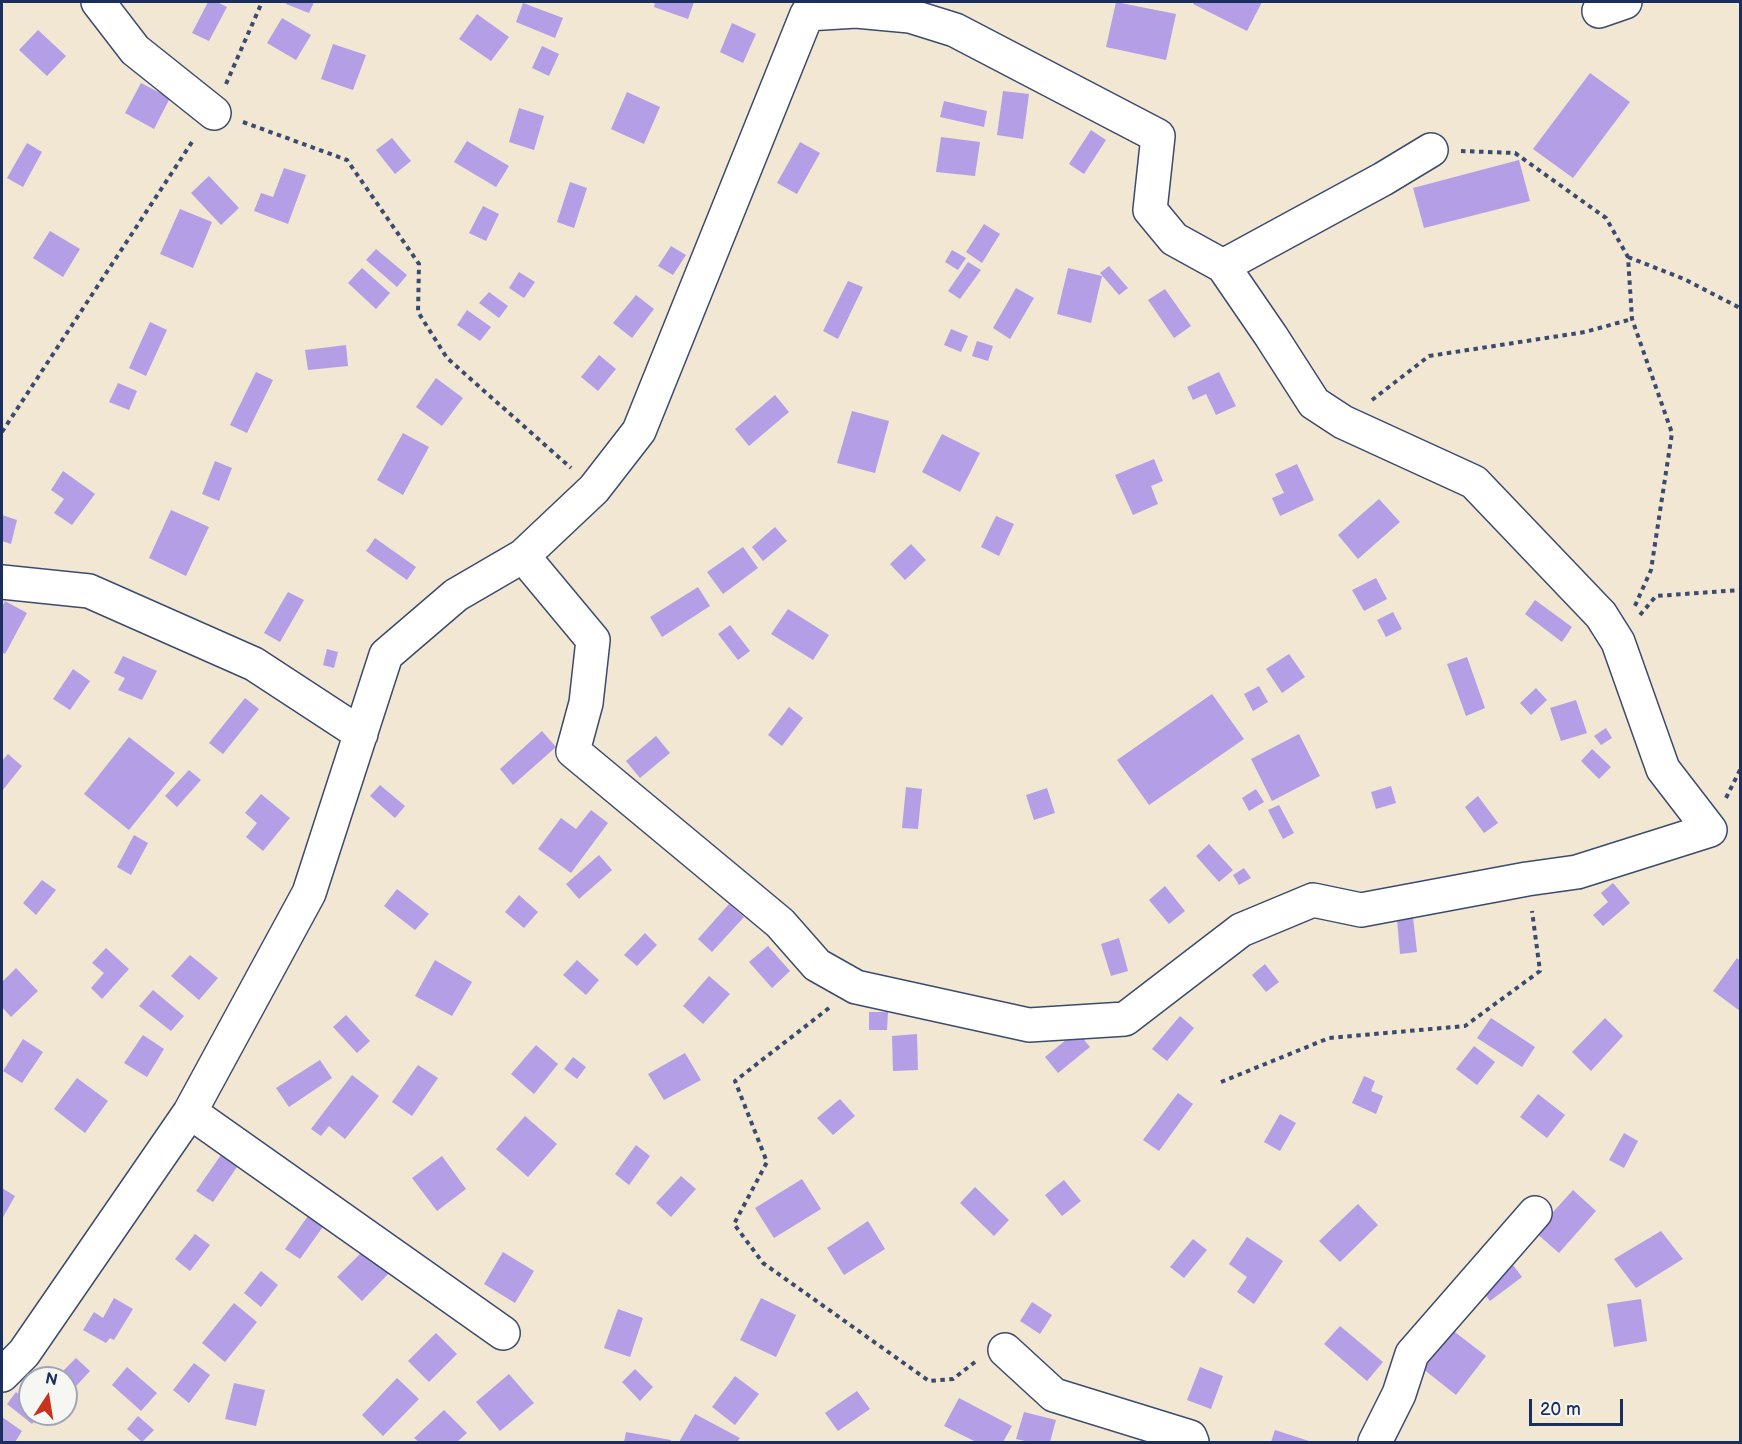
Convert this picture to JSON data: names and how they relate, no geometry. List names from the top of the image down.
{
  "scale_bar": "20 m",
  "north": "top"
}
